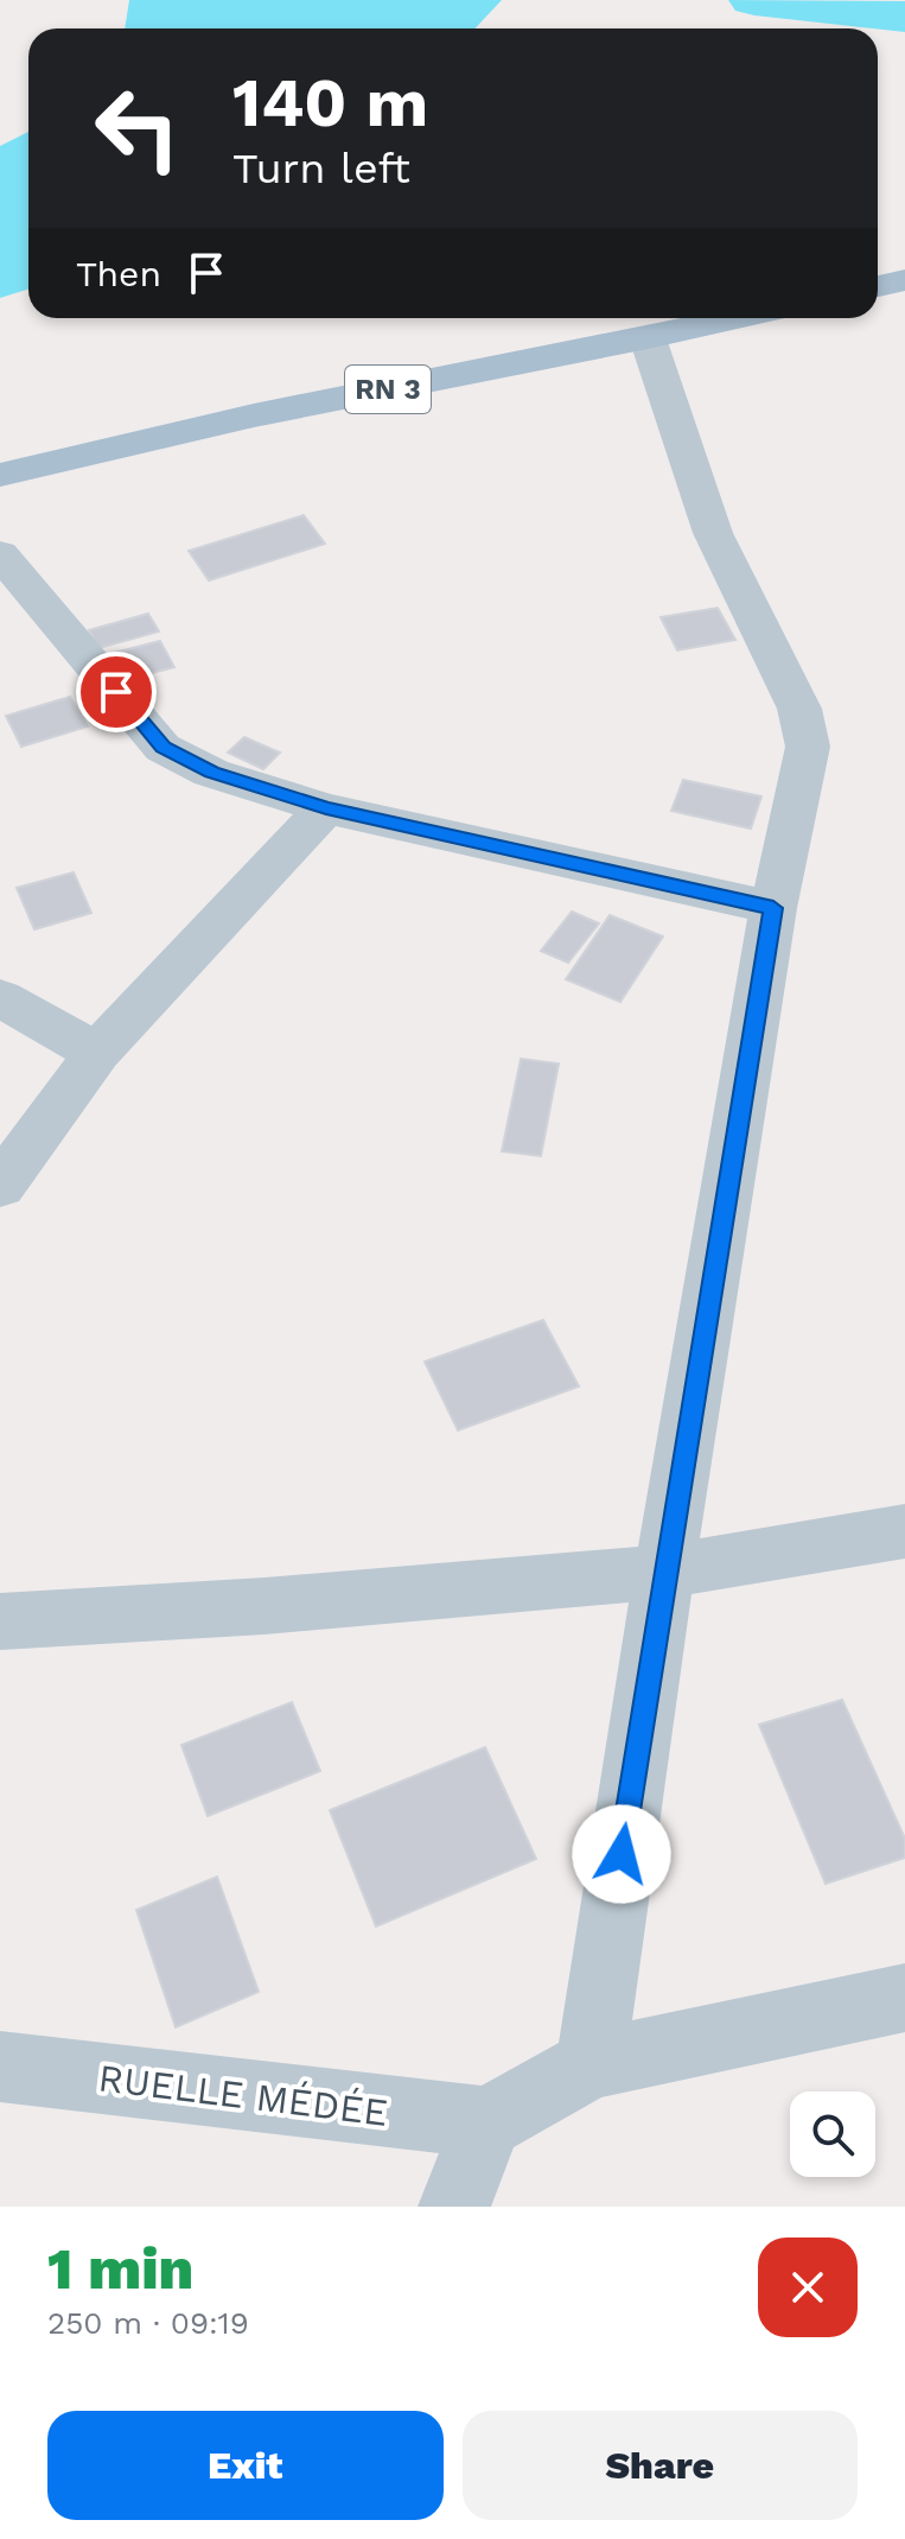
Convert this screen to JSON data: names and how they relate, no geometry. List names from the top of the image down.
{
  "streets": {
    "main road": ["RN 3"],
    "street": ["RUELLE MÉDÉE"]
  },
  "page": {
    "turn": ["140 m", "Turn left"],
    "then": "Then",
    "heading": ["1 min", "250 m · 09:19"],
    "buttons": ["Exit", "Share"]
  }
}
